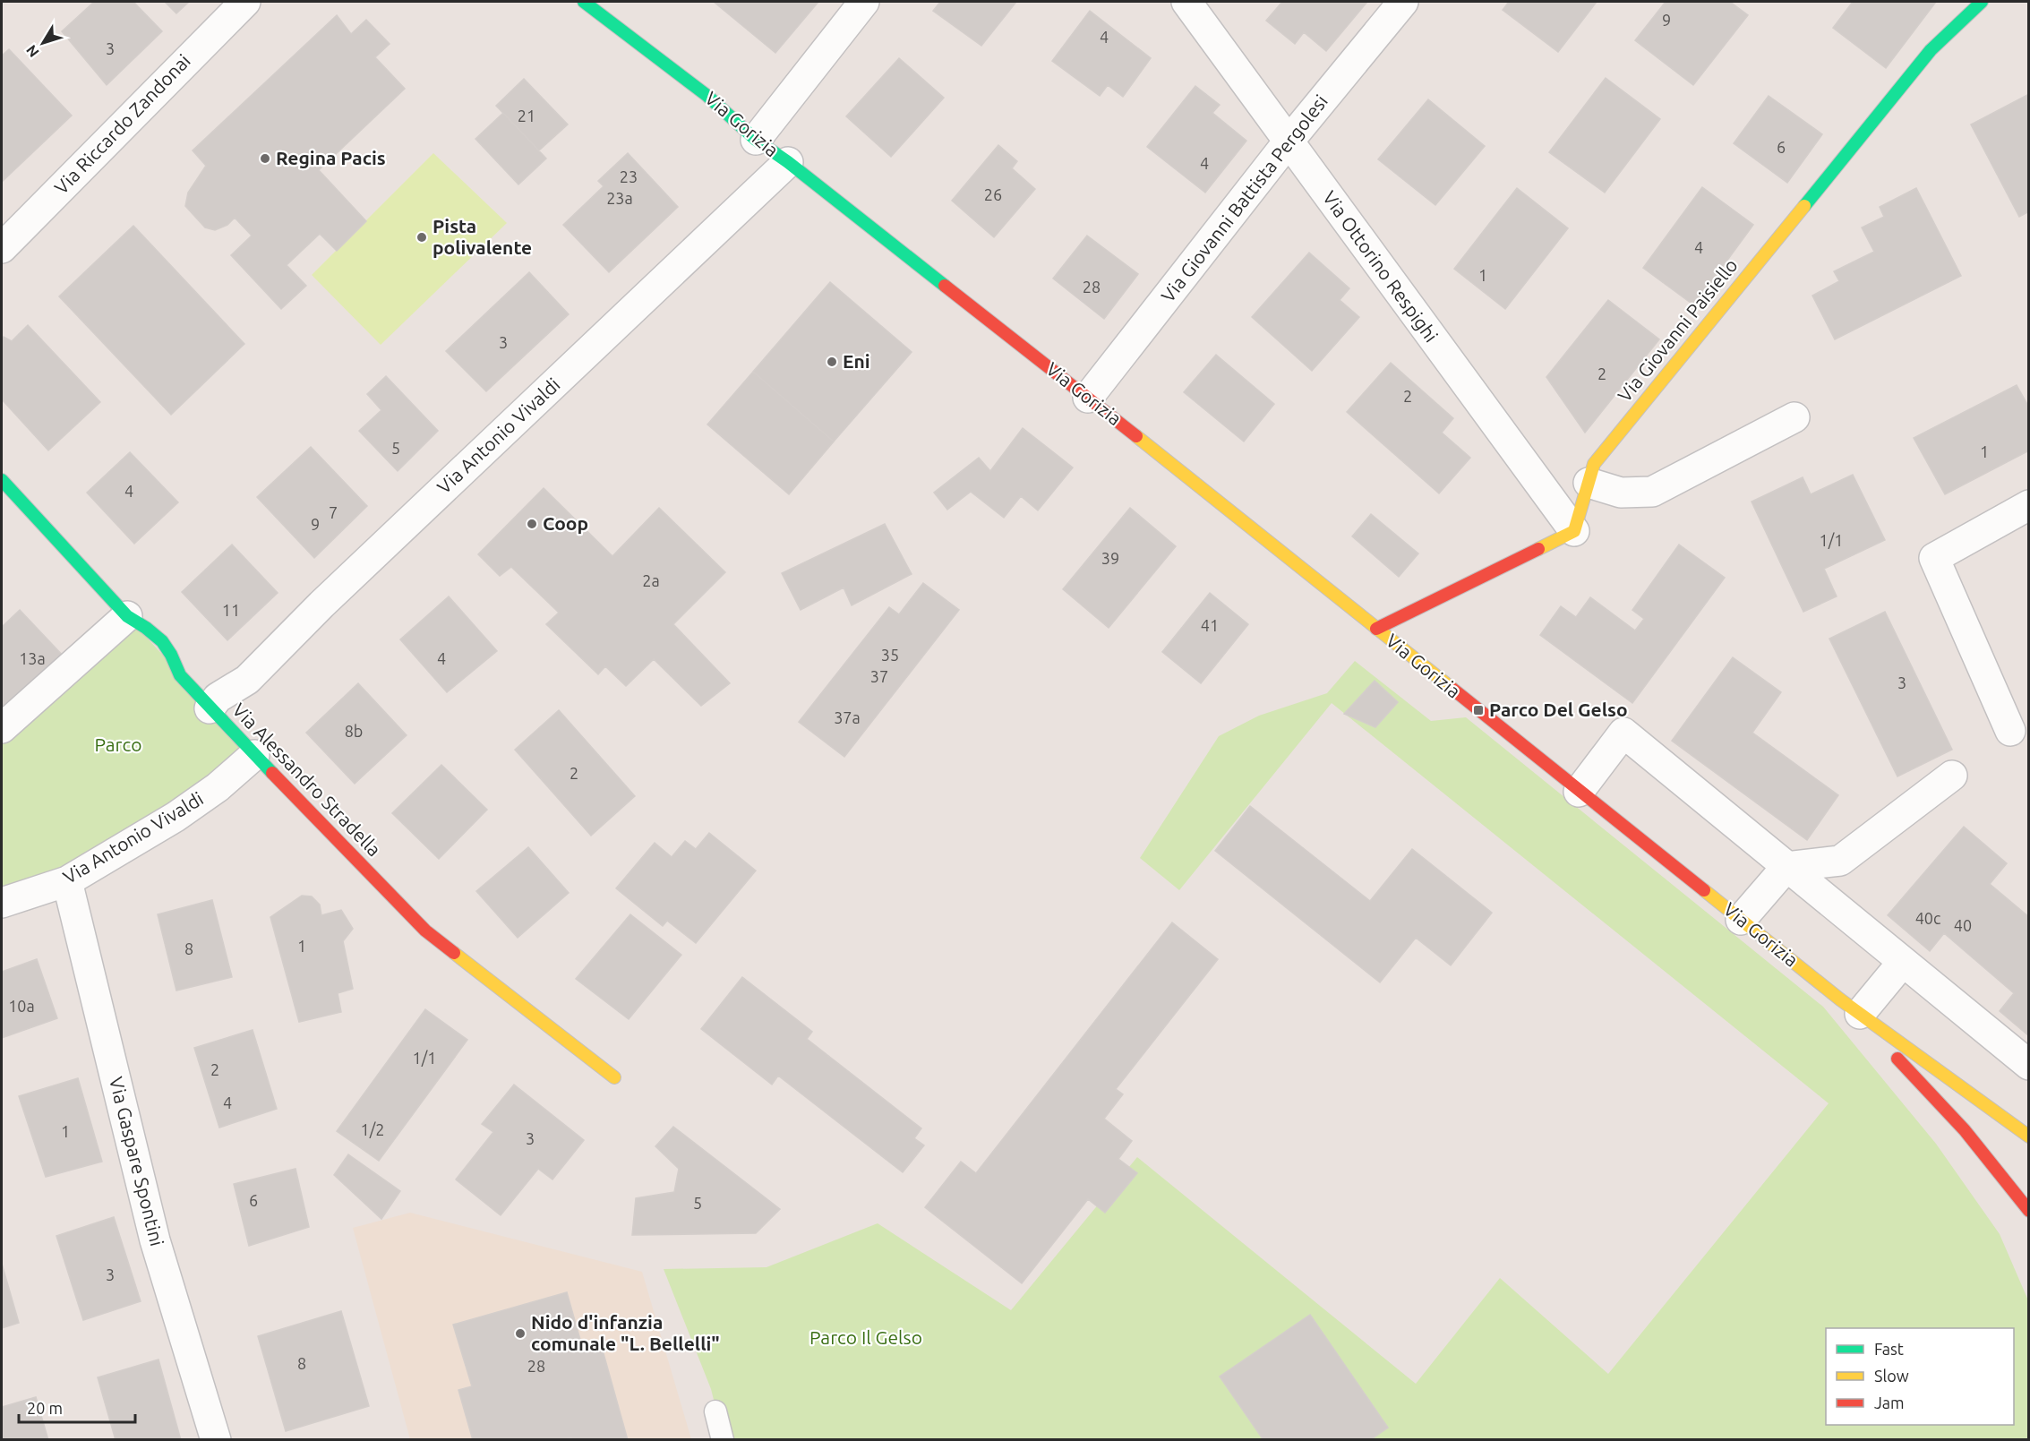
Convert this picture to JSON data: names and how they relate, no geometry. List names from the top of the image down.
{
  "streets": {
    "main road": ["Via Gorizia", "Via Giovanni Paisiello", "Via Alessandro Stradella"],
    "street": [
      "Via Riccardo Zandonai",
      "Via Giovanni Battista Pergolesi",
      "Via Ottorino Respighi",
      "Via Antonio Vivaldi",
      "Via Gaspare Spontini"
    ]
  },
  "crossings": [
    ["Via Gorizia", "Via Giovanni Battista Pergolesi"],
    ["Via Gorizia", "Via Antonio Vivaldi"],
    ["Via Giovanni Battista Pergolesi", "Via Ottorino Respighi"],
    ["Via Ottorino Respighi", "Via Giovanni Paisiello"],
    ["Via Antonio Vivaldi", "Via Alessandro Stradella"],
    ["Via Antonio Vivaldi", "Via Gaspare Spontini"]
  ],
  "parks": ["Parco", "Parco Il Gelso"],
  "places": {
    "other": [
      "Regina Pacis",
      "Pista polivalente",
      "Eni",
      "Coop",
      "Nido d'infanzia comunale \"L. Bellelli\""
    ],
    "transit": ["Parco Del Gelso"]
  },
  "house_numbers": [
    "9",
    "4",
    "3",
    "21",
    "6",
    "4",
    "23",
    "26",
    "23a",
    "4",
    "1",
    "28",
    "3",
    "2",
    "2",
    "5",
    "1",
    "4",
    "7",
    "9",
    "1/1",
    "39",
    "2a",
    "11",
    "41",
    "35",
    "13a",
    "4",
    "37",
    "3",
    "37a",
    "8b",
    "2",
    "40c",
    "40",
    "1",
    "8",
    "10a",
    "1/1",
    "2",
    "4",
    "1/2",
    "1",
    "3",
    "6",
    "5",
    "3",
    "8",
    "28"
  ],
  "legend": ["Fast", "Slow", "Jam"],
  "scale_bar": "20 m",
  "north": "bottom left"
}
